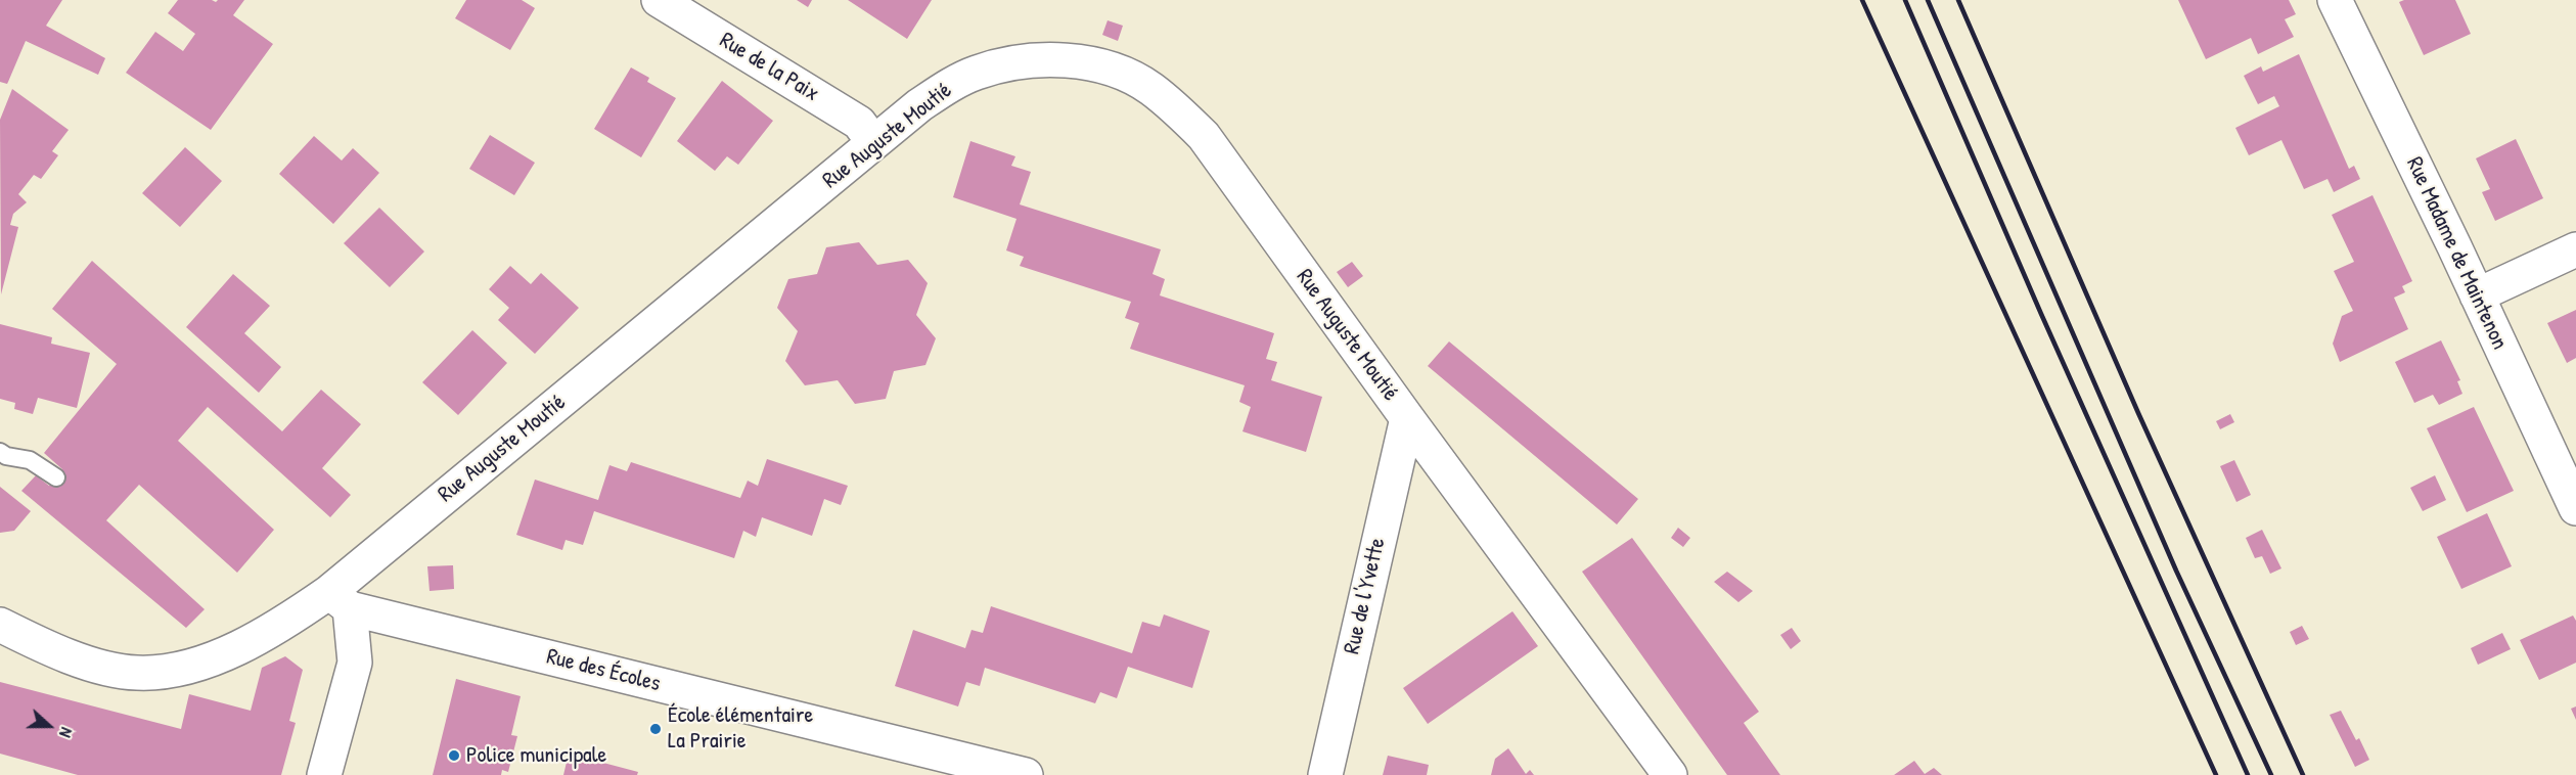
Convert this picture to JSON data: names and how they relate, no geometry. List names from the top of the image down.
{
  "streets": {
    "street": [
      "Rue de la Paix",
      "Rue Auguste Moutié",
      "Rue Madame de Maintenon",
      "Rue de l'Yvette",
      "Rue des Écoles"
    ]
  },
  "crossings": [
    ["Rue de la Paix", "Rue Auguste Moutié"],
    ["Rue Auguste Moutié", "Rue de l'Yvette"],
    ["Rue Auguste Moutié", "Rue des Écoles"]
  ],
  "places": ["École élémentaire La Prairie", "Police municipale"],
  "north": "right"
}
